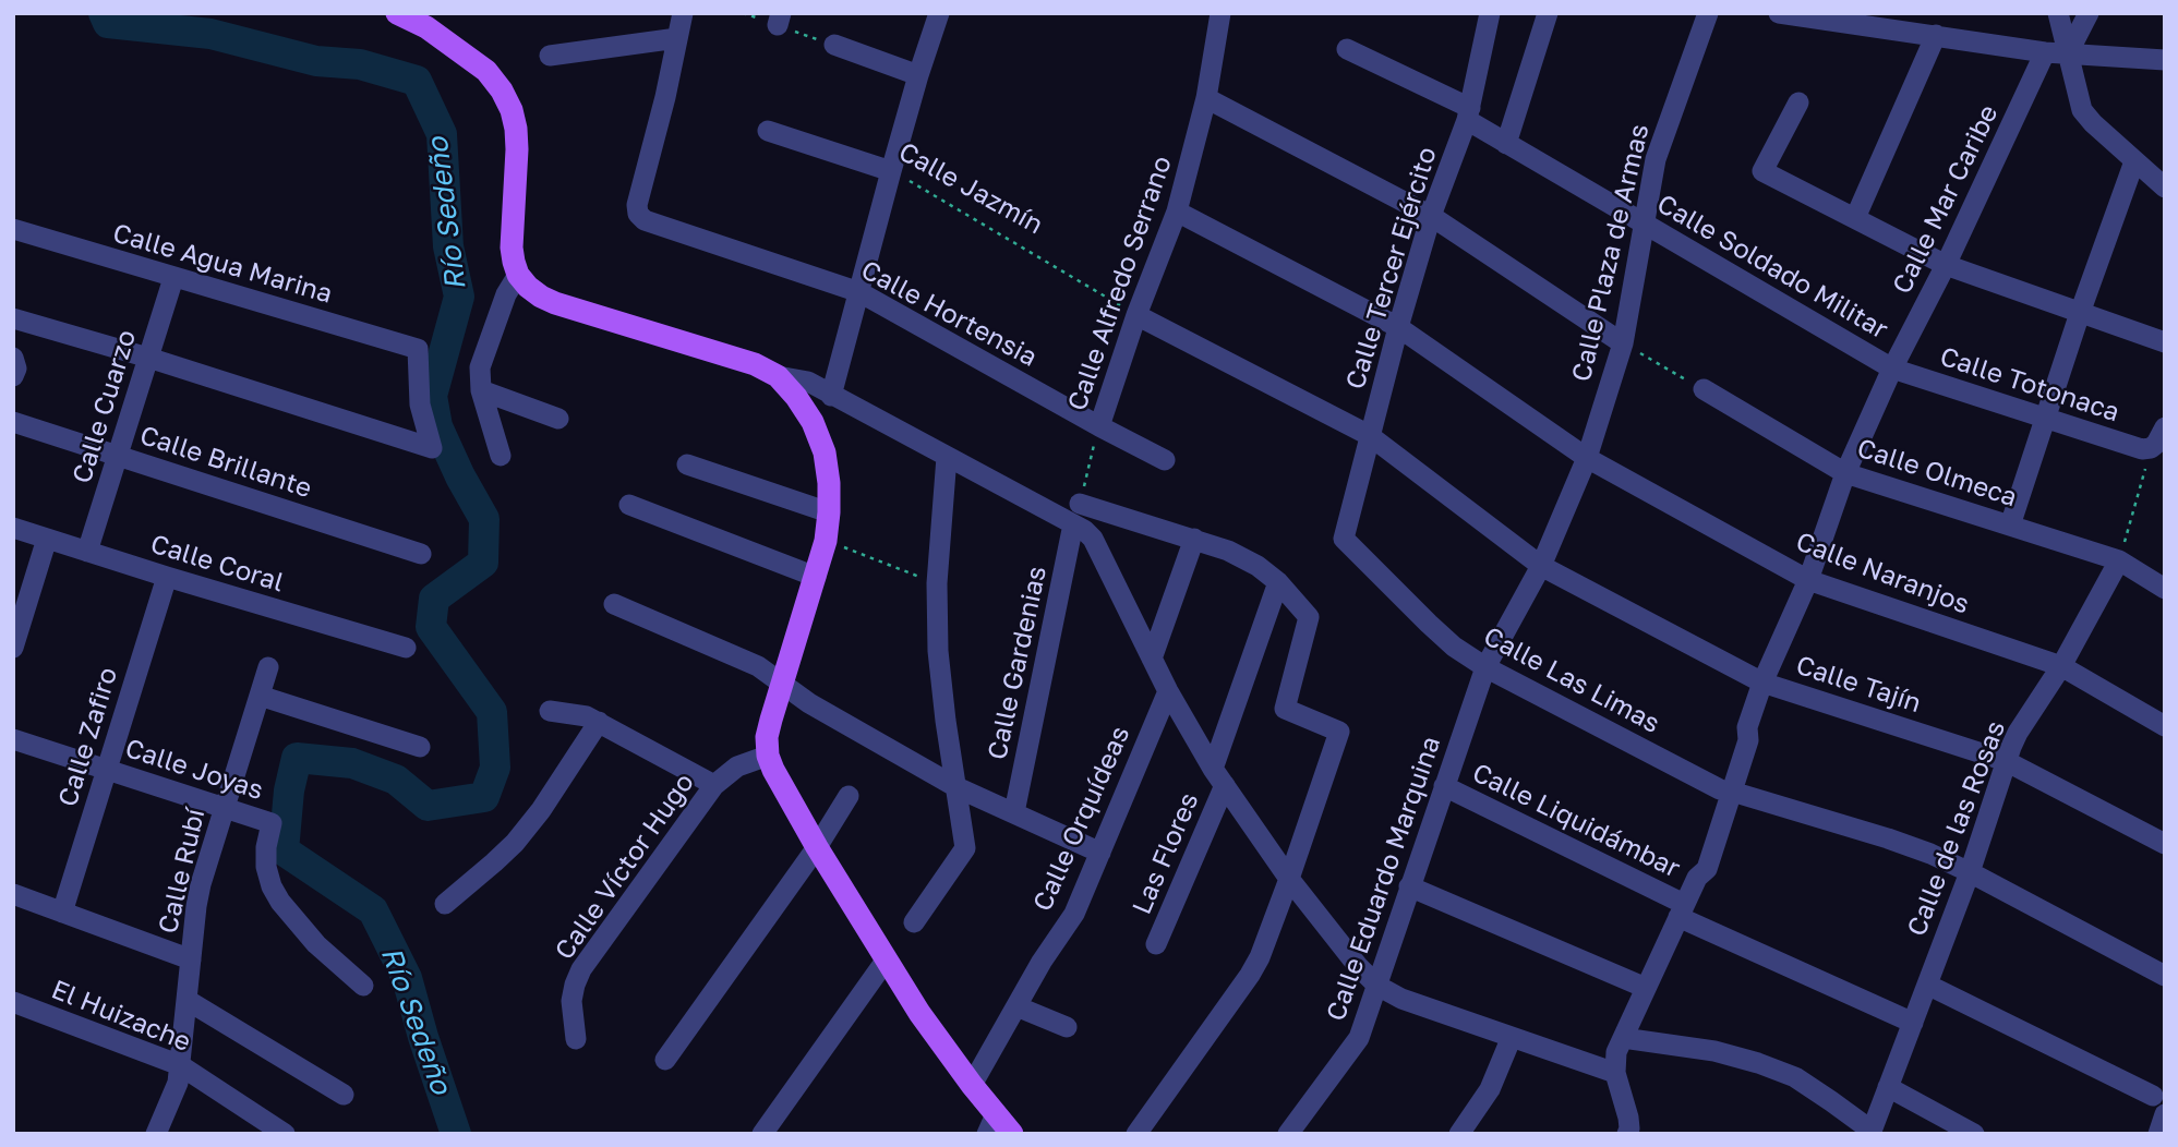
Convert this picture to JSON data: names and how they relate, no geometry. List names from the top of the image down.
{
  "streets": {
    "street": [
      "Calle Jazmín",
      "Calle Mar Caribe",
      "Calle Plaza de Armas",
      "Calle Agua Marina",
      "Calle Soldado Militar",
      "Calle Tercer Ejército",
      "Calle Alfredo Serrano",
      "Calle Hortensia",
      "Calle Totonaca",
      "Calle Cuarzo",
      "Calle Brillante",
      "Calle Olmeca",
      "Calle Coral",
      "Calle Naranjos",
      "Calle Gardenias",
      "Calle Las Limas",
      "Calle Tajín",
      "Calle Zafiro",
      "Calle Joyas",
      "Calle Orquídeas",
      "Calle Liquidámbar",
      "Calle de las Rosas",
      "Las Flores",
      "Calle Víctor Hugo",
      "Calle Rubí",
      "Calle Eduardo Marquina",
      "El Huizache"
    ]
  },
  "crossings": [
    ["Calle Jazmín", "Calle Alfredo Serrano"],
    ["Calle Jazmín", "Calle Tajín"],
    ["Calle Mar Caribe", "Calle Soldado Militar"],
    ["Calle Mar Caribe", "Calle Totonaca"],
    ["Calle Mar Caribe", "Calle Olmeca"],
    ["Calle Mar Caribe", "Calle Naranjos"],
    ["Calle Mar Caribe", "Calle Las Limas"],
    ["Calle Mar Caribe", "Calle Tajín"],
    ["Calle Mar Caribe", "Calle Liquidámbar"],
    ["Calle Plaza de Armas", "Calle Soldado Militar"],
    ["Calle Plaza de Armas", "Calle Naranjos"],
    ["Calle Plaza de Armas", "Calle Las Limas"],
    ["Calle Plaza de Armas", "Calle Tajín"],
    ["Calle Plaza de Armas", "Calle Eduardo Marquina"],
    ["Calle Agua Marina", "Calle Cuarzo"],
    ["Calle Soldado Militar", "Calle Tercer Ejército"],
    ["Calle Soldado Militar", "Calle Totonaca"],
    ["Calle Tercer Ejército", "Calle Naranjos"],
    ["Calle Tercer Ejército", "Calle Las Limas"],
    ["Calle Tercer Ejército", "Calle Tajín"],
    ["Calle Alfredo Serrano", "Calle Hortensia"],
    ["Calle Alfredo Serrano", "Calle Naranjos"],
    ["Calle Alfredo Serrano", "Calle Gardenias"],
    ["Calle Alfredo Serrano", "Calle Tajín"],
    ["Calle Cuarzo", "Calle Brillante"],
    ["Calle Cuarzo", "Calle Coral"],
    ["Calle Olmeca", "Calle de las Rosas"],
    ["Calle Coral", "Calle Zafiro"],
    ["Calle Naranjos", "Calle de las Rosas"],
    ["Calle Las Limas", "Calle de las Rosas"],
    ["Calle Las Limas", "Calle Eduardo Marquina"],
    ["Calle Tajín", "Calle de las Rosas"],
    ["Calle Zafiro", "Calle Joyas"],
    ["Calle Joyas", "Calle Rubí"],
    ["Calle Liquidámbar", "Calle de las Rosas"],
    ["Calle Liquidámbar", "Calle Eduardo Marquina"],
    ["Calle Rubí", "El Huizache"]
  ],
  "water": ["Río Sedeño"]
}
